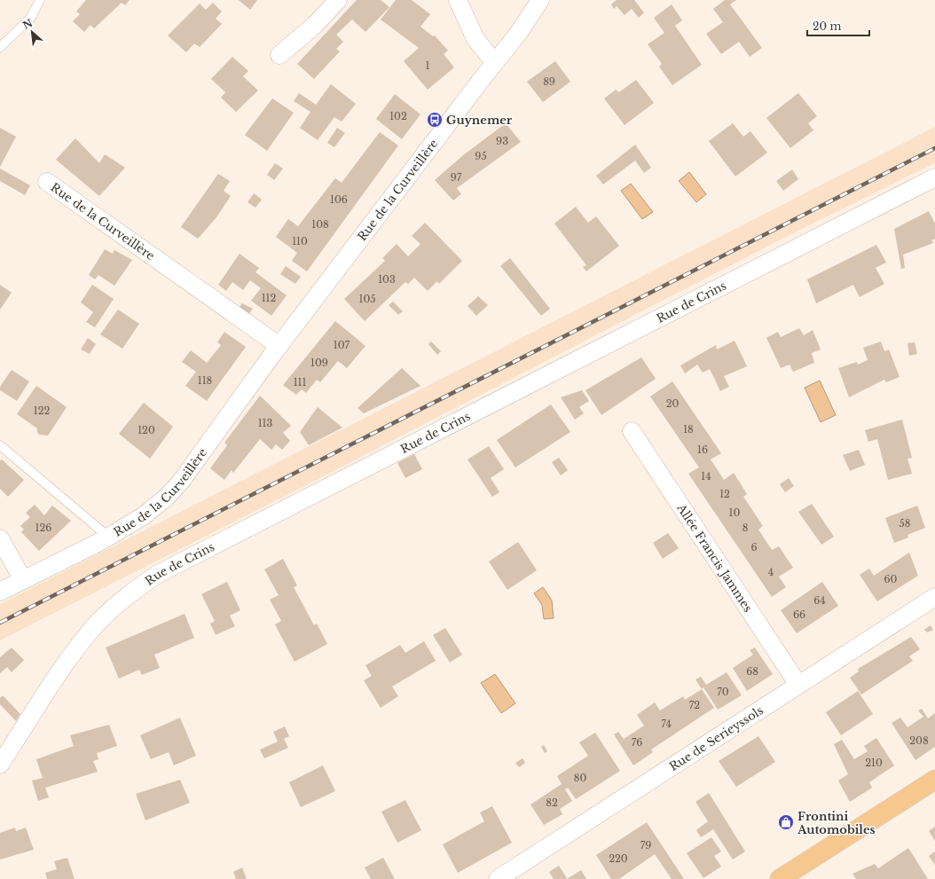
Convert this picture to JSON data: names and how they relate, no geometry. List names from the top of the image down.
{
  "streets": {
    "street": [
      "Rue de la Curveillère",
      "Rue de Crins",
      "Allée Francis Jammes",
      "Rue de Serieyssols"
    ]
  },
  "crossings": [
    ["Allée Francis Jammes", "Rue de Serieyssols"]
  ],
  "places": {
    "bus stop": ["Guynemer"],
    "shop": ["Frontini Automobiles"]
  },
  "house_numbers": [
    "1",
    "89",
    "102",
    "93",
    "95",
    "97",
    "106",
    "108",
    "110",
    "103",
    "112",
    "105",
    "107",
    "109",
    "118",
    "111",
    "20",
    "122",
    "113",
    "18",
    "120",
    "16",
    "14",
    "12",
    "10",
    "58",
    "126",
    "8",
    "6",
    "4",
    "60",
    "64",
    "66",
    "68",
    "70",
    "72",
    "74",
    "208",
    "76",
    "210",
    "80",
    "82",
    "79",
    "220"
  ],
  "scale_bar": "20 m",
  "north": "top left"
}
